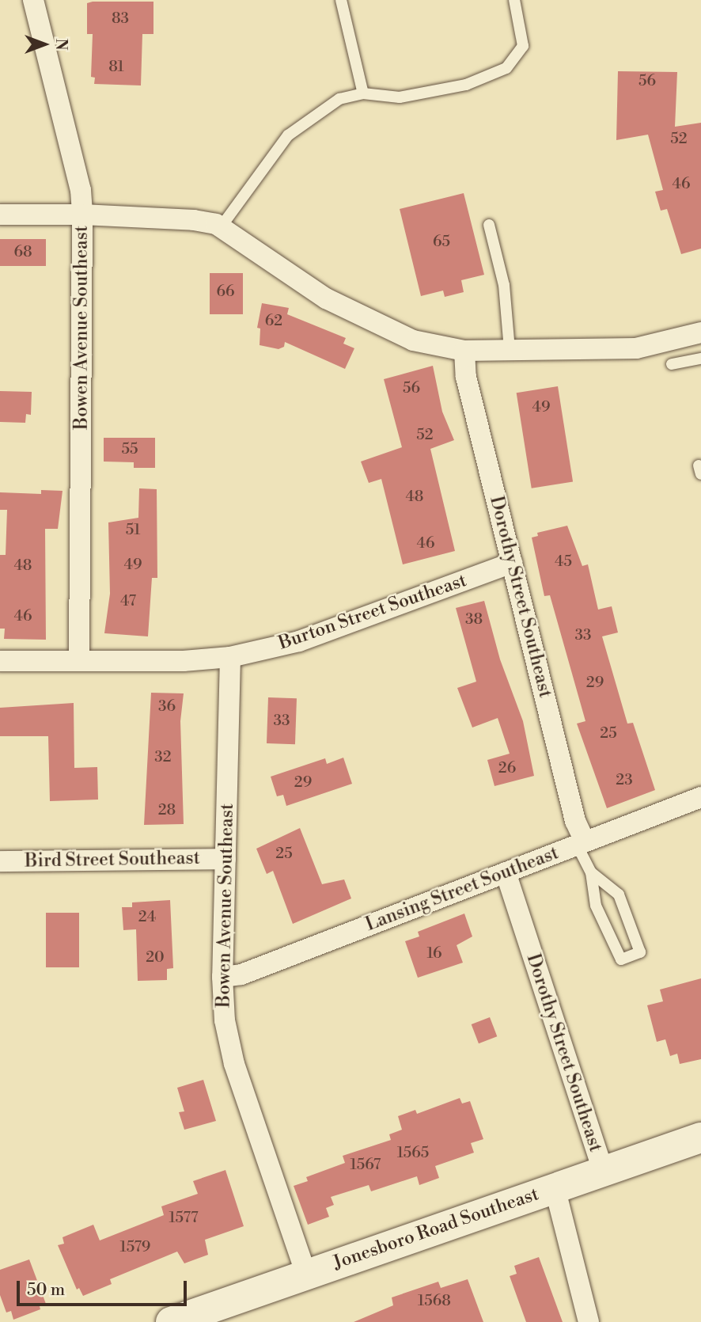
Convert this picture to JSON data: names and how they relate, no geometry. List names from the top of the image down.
{
  "streets": {
    "main road": ["Jonesboro Road Southeast"],
    "street": [
      "Bowen Avenue Southeast",
      "Dorothy Street Southeast",
      "Burton Street Southeast",
      "Bird Street Southeast",
      "Lansing Street Southeast"
    ]
  },
  "crossings": [
    ["Bowen Avenue Southeast", "Burton Street Southeast"],
    ["Bowen Avenue Southeast", "Bird Street Southeast"],
    ["Bowen Avenue Southeast", "Lansing Street Southeast"],
    ["Bowen Avenue Southeast", "Jonesboro Road Southeast"],
    ["Dorothy Street Southeast", "Burton Street Southeast"],
    ["Dorothy Street Southeast", "Lansing Street Southeast"],
    ["Dorothy Street Southeast", "Jonesboro Road Southeast"]
  ],
  "house_numbers": [
    "83",
    "81",
    "56",
    "52",
    "46",
    "65",
    "68",
    "66",
    "62",
    "56",
    "49",
    "52",
    "55",
    "48",
    "51",
    "46",
    "45",
    "49",
    "48",
    "47",
    "46",
    "38",
    "33",
    "29",
    "36",
    "33",
    "25",
    "32",
    "26",
    "23",
    "29",
    "28",
    "25",
    "24",
    "16",
    "20",
    "1565",
    "1567",
    "1577",
    "1579",
    "1568"
  ],
  "scale_bar": "50 m",
  "north": "right"
}
